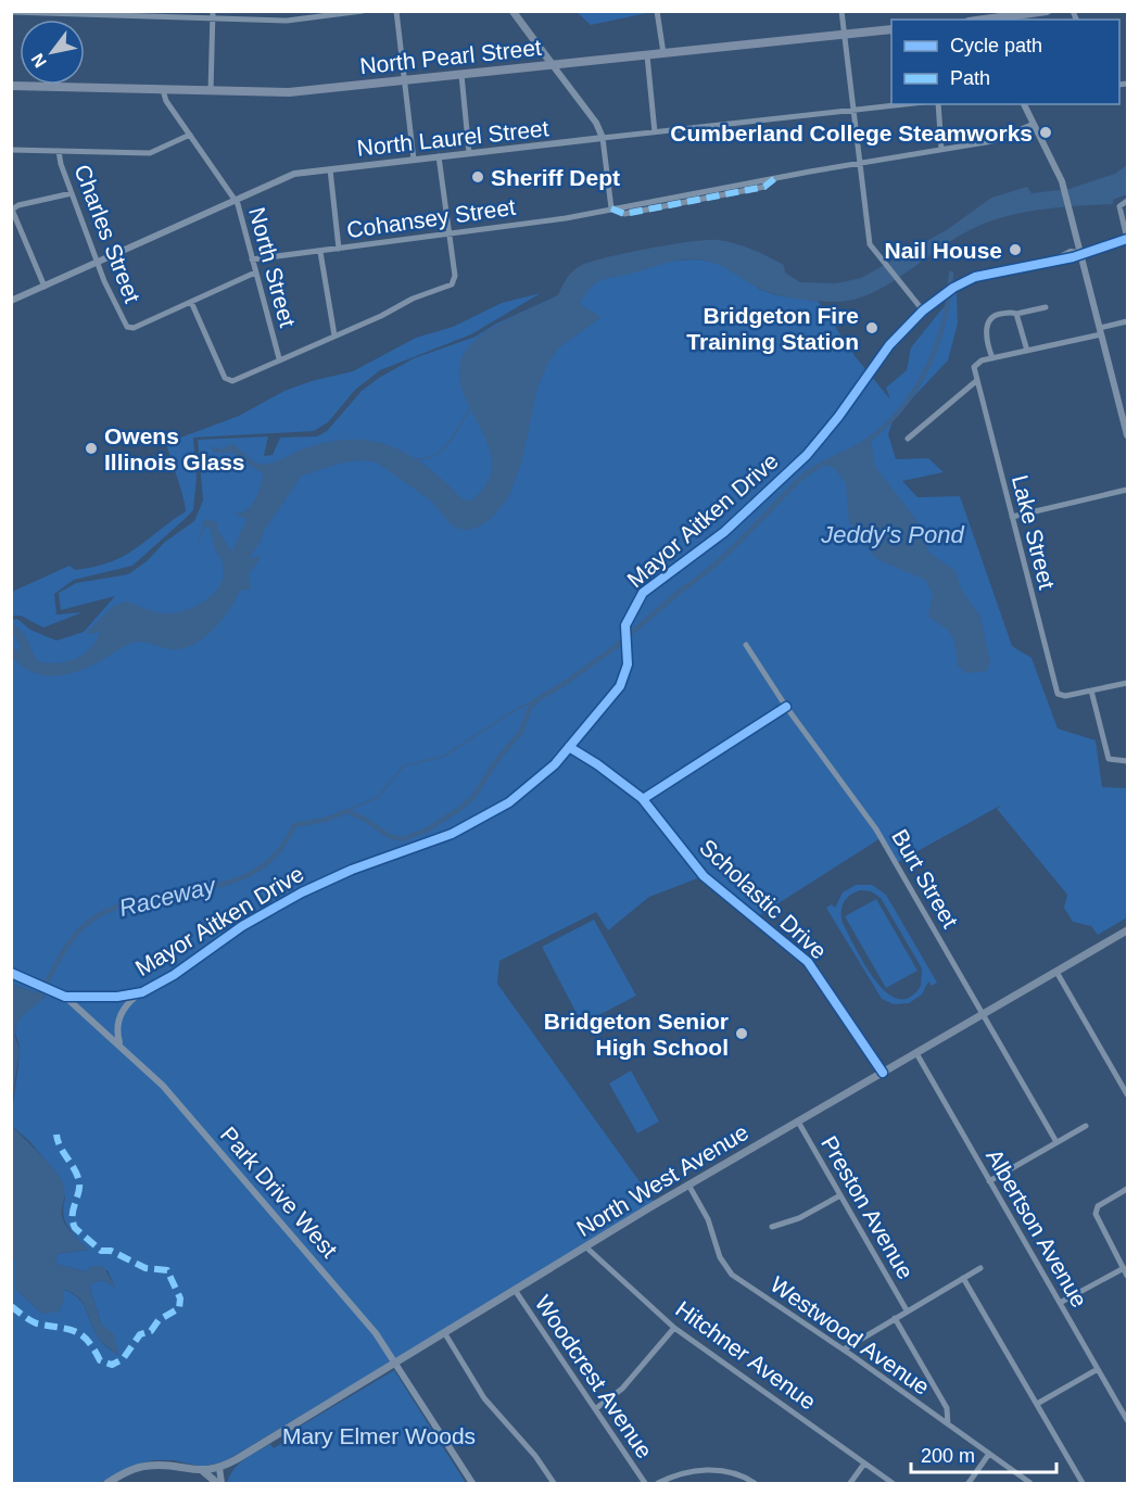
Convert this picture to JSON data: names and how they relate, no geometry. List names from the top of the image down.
{
  "streets": {
    "main road": ["North Pearl Street", "North West Avenue"],
    "street": [
      "North Laurel Street",
      "Cohansey Street",
      "Charles Street",
      "North Street",
      "Mayor Aitken Drive",
      "Lake Street",
      "Burt Street",
      "Scholastic Drive",
      "Park Drive West",
      "Preston Avenue",
      "Albertson Avenue",
      "Westwood Avenue",
      "Hitchner Avenue",
      "Woodcrest Avenue"
    ]
  },
  "crossings": [
    ["North Pearl Street", "North Street"],
    ["North Laurel Street", "Charles Street"],
    ["North Laurel Street", "North Street"],
    ["Cohansey Street", "North Street"],
    ["Mayor Aitken Drive", "Scholastic Drive"],
    ["Mayor Aitken Drive", "Park Drive West"],
    ["Burt Street", "North West Avenue"],
    ["Scholastic Drive", "North West Avenue"],
    ["North West Avenue", "Park Drive West"],
    ["North West Avenue", "Preston Avenue"],
    ["North West Avenue", "Albertson Avenue"],
    ["North West Avenue", "Westwood Avenue"],
    ["North West Avenue", "Hitchner Avenue"],
    ["North West Avenue", "Woodcrest Avenue"],
    ["Preston Avenue", "Westwood Avenue"]
  ],
  "water": ["Jeddy's Pond", "Raceway"],
  "parks": ["Mary Elmer Woods"],
  "places": [
    "Cumberland College Steamworks",
    "Sheriff Dept",
    "Nail House",
    "Bridgeton Fire Training Station",
    "Owens Illinois Glass",
    "Bridgeton Senior High School"
  ],
  "legend": ["Cycle path", "Path"],
  "scale_bar": "200 m",
  "north": "bottom left"
}
